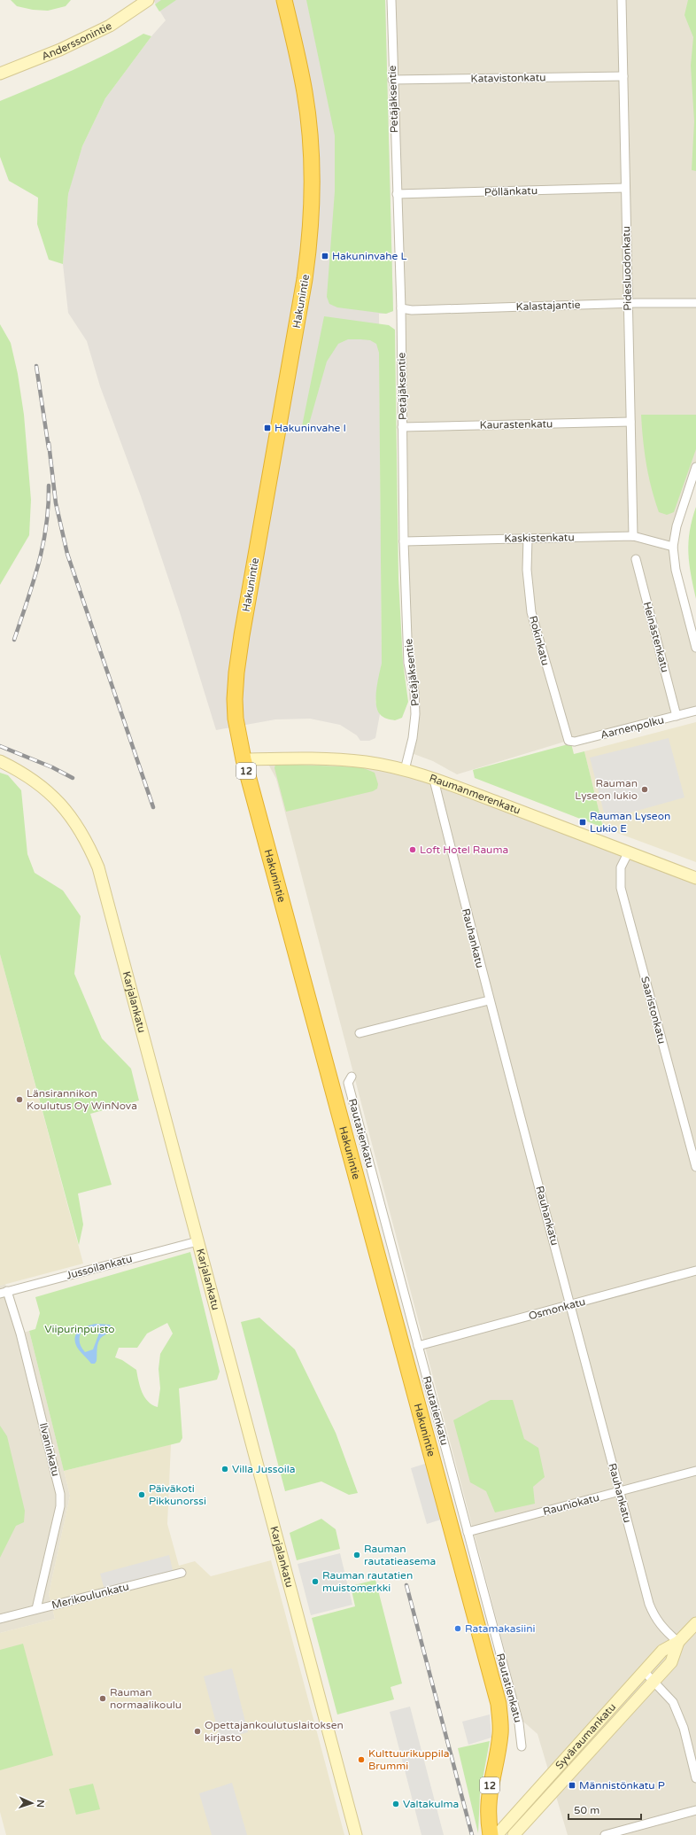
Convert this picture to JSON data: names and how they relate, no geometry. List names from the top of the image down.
{
  "streets": {
    "highway": ["Hakunintie", "12"],
    "main road": [
      "Anderssonintie",
      "Raumanmerenkatu",
      "Karjalankatu",
      "Syväraumankatu"
    ],
    "street": [
      "Katavistonkatu",
      "Petäjäksentie",
      "Pöllänkatu",
      "Pidesluodonkatu",
      "Kalastajantie",
      "Kaurastenkatu",
      "Kaskistenkatu",
      "Heinästenkatu",
      "Rokinkatu",
      "Aarnenpolku",
      "Rauhankatu",
      "Saaristonkatu",
      "Rautatienkatu",
      "Jussoilankatu",
      "Osmonkatu",
      "Ilvaninkatu",
      "Rauniokatu",
      "Merikoulunkatu"
    ]
  },
  "crossings": [
    ["Katavistonkatu", "Petäjäksentie"],
    ["Katavistonkatu", "Pidesluodonkatu"],
    ["Petäjäksentie", "Pöllänkatu"],
    ["Petäjäksentie", "Kalastajantie"],
    ["Petäjäksentie", "Kaurastenkatu"],
    ["Petäjäksentie", "Kaskistenkatu"],
    ["Petäjäksentie", "Raumanmerenkatu"],
    ["Pöllänkatu", "Pidesluodonkatu"],
    ["Pidesluodonkatu", "Kalastajantie"],
    ["Pidesluodonkatu", "Kaurastenkatu"],
    ["Pidesluodonkatu", "Kaskistenkatu"],
    ["Hakunintie", "Raumanmerenkatu"],
    ["Hakunintie", "Syväraumankatu"],
    ["Kaskistenkatu", "Rokinkatu"],
    ["Heinästenkatu", "Aarnenpolku"],
    ["Rokinkatu", "Aarnenpolku"],
    ["Raumanmerenkatu", "Rauhankatu"],
    ["Raumanmerenkatu", "Saaristonkatu"],
    ["Rauhankatu", "Osmonkatu"],
    ["Rauhankatu", "Rauniokatu"],
    ["Rauhankatu", "Syväraumankatu"],
    ["Karjalankatu", "Jussoilankatu"],
    ["Rautatienkatu", "Osmonkatu"],
    ["Rautatienkatu", "Rauniokatu"],
    ["Jussoilankatu", "Ilvaninkatu"],
    ["Ilvaninkatu", "Merikoulunkatu"]
  ],
  "parks": ["Viipurinpuisto"],
  "places": {
    "transit": [
      "Hakuninvahe L",
      "Hakuninvahe I",
      "Rauman Lyseon Lukio E",
      "Männistönkatu P"
    ],
    "other": [
      "Rauman Lyseon lukio",
      "Loft Hotel Rauma",
      "Länsirannikon Koulutus Oy WinNova",
      "Villa Jussoila",
      "Päiväkoti Pikkunorssi",
      "Rauman rautatieasema",
      "Rauman rautatien muistomerkki",
      "Ratamakasiini",
      "Rauman normaalikoulu",
      "Opettajankoulutuslaitoksen kirjasto",
      "Kulttuurikuppila Brummi",
      "Valtakulma"
    ]
  },
  "scale_bar": "50 m",
  "north": "right"
}
